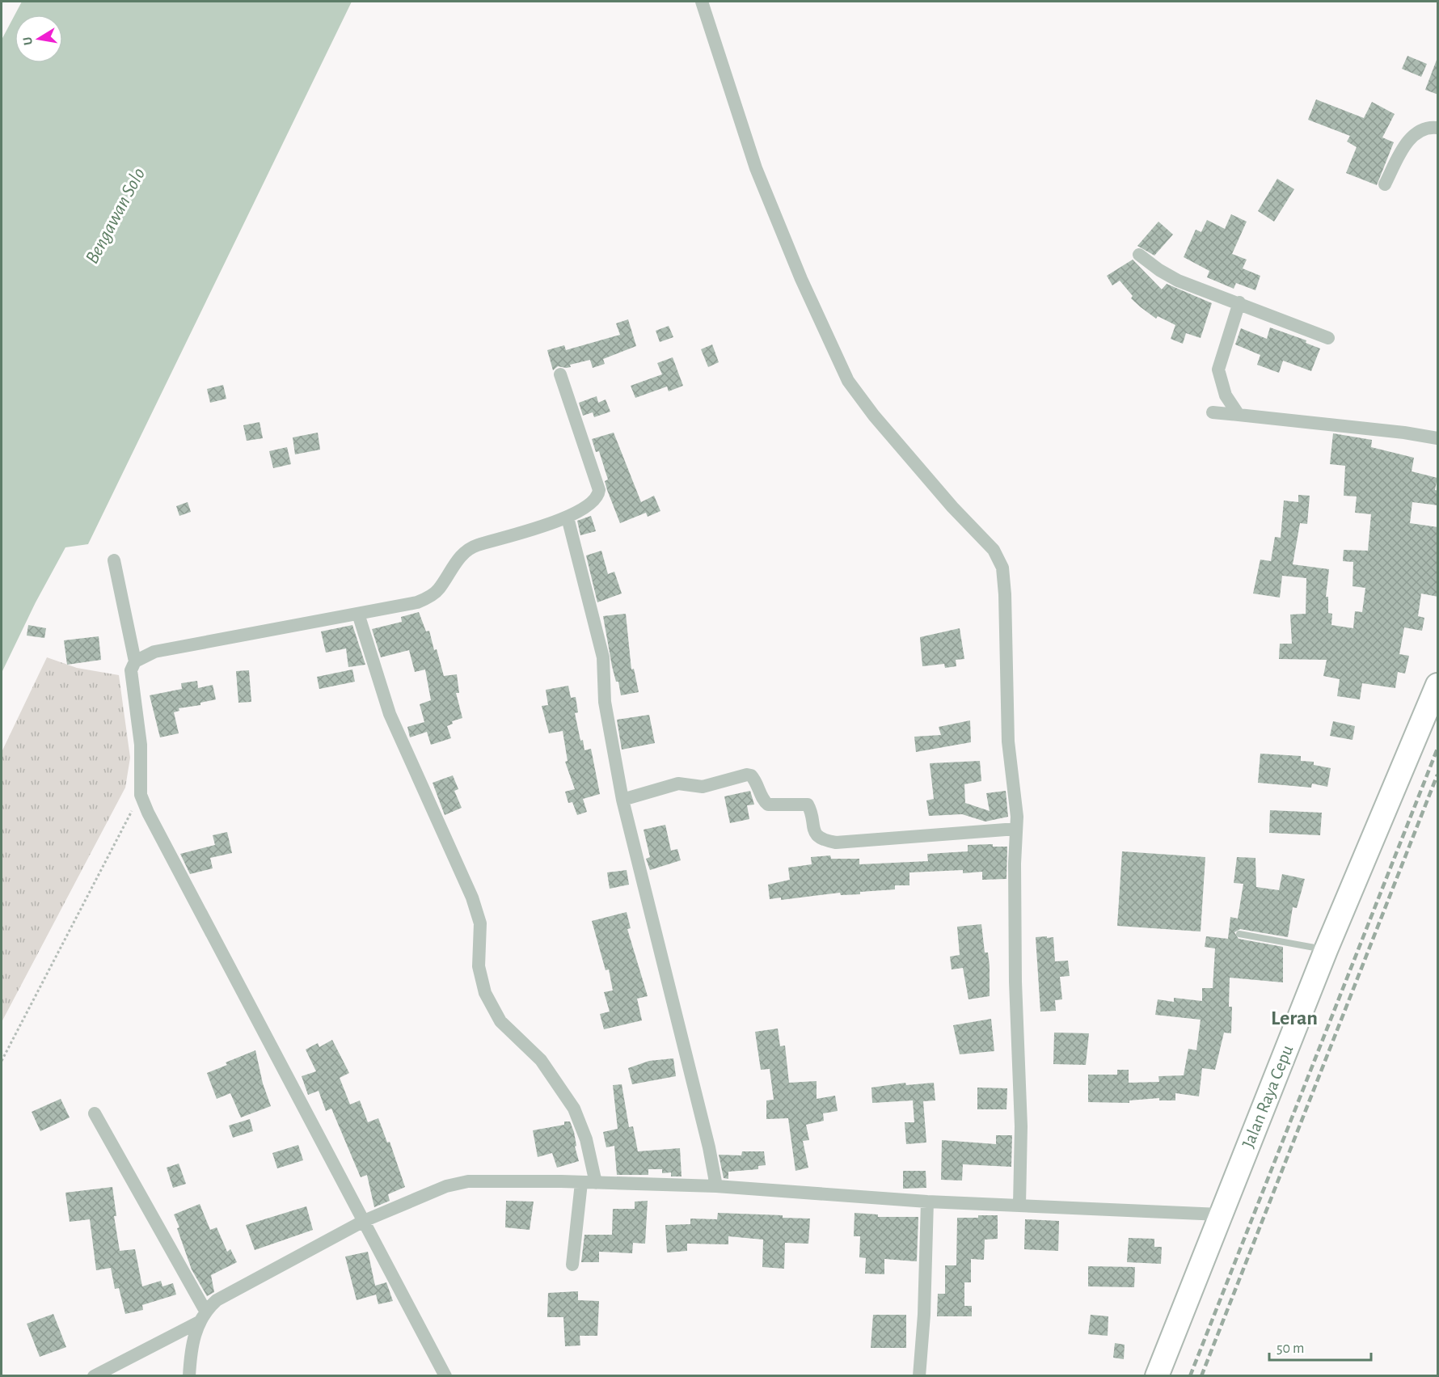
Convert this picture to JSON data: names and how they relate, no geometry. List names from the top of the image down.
{
  "streets": {
    "highway": ["Jalan Raya Cepu"]
  },
  "districts": ["Leran"],
  "water": ["Bengawan Solo"],
  "scale_bar": "50 m",
  "north": "left"
}
